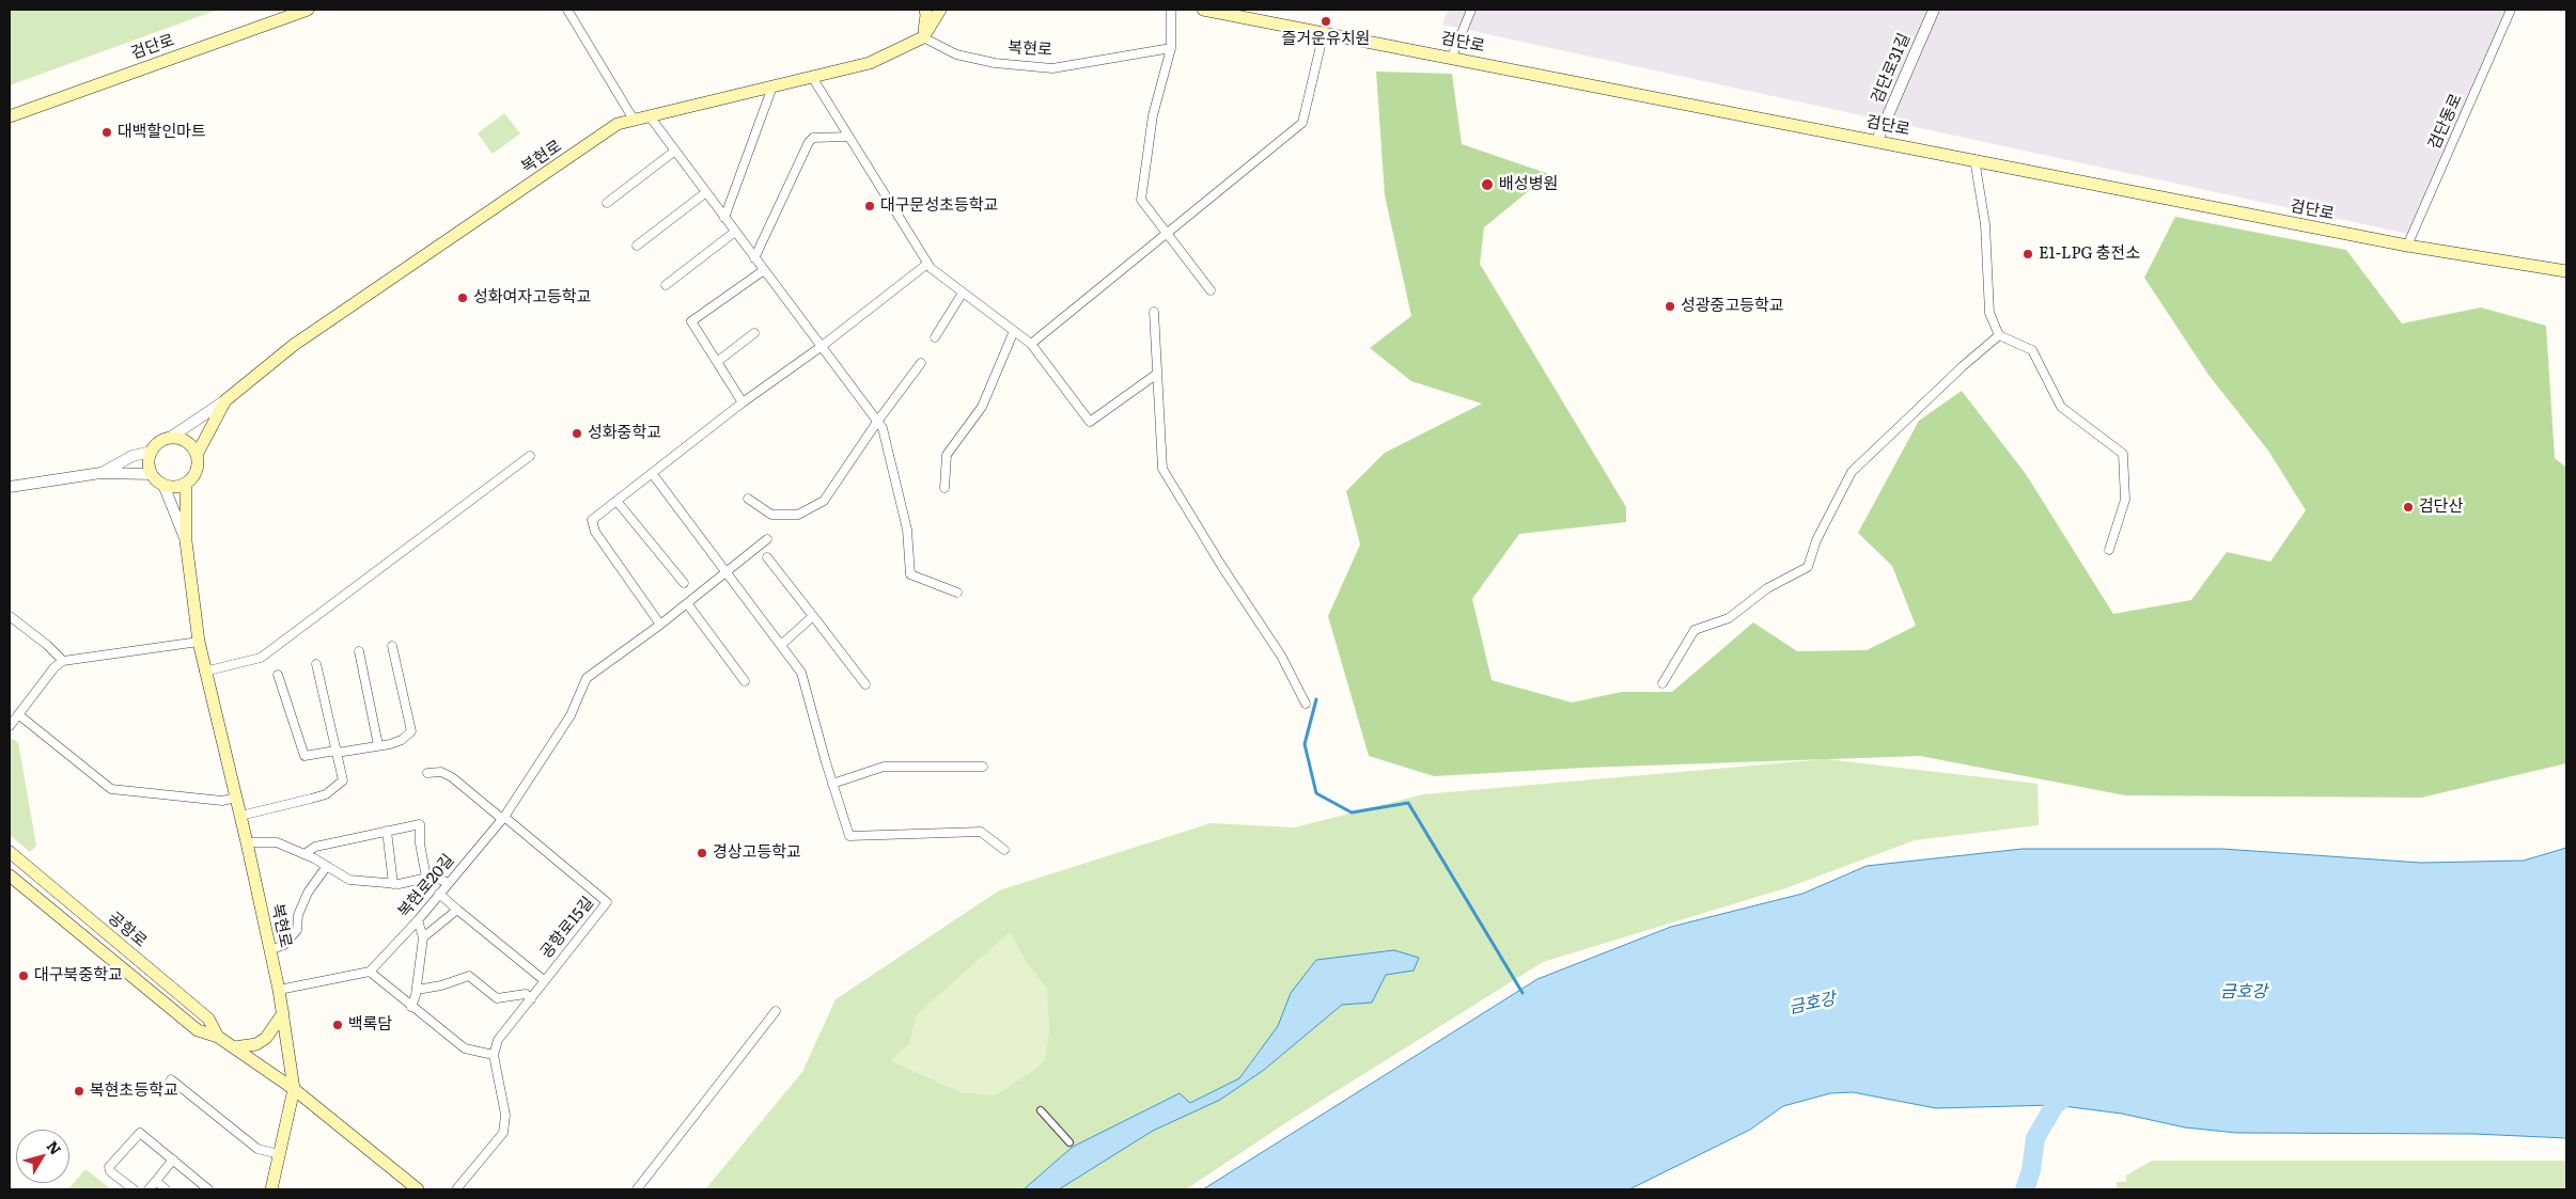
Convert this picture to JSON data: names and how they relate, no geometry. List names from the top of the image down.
{
  "streets": {
    "main road": ["검단로", "복현로", "공항로"],
    "street": [
      "검단로31길",
      "검단동로",
      "복현로20길",
      "공항로15길"
    ]
  },
  "crossings": [
    ["검단로", "검단로31길"],
    ["검단로", "검단동로"],
    ["복현로", "공항로"],
    ["복현로20길", "공항로15길"]
  ],
  "water": ["금호강"],
  "places": [
    "즐거운유치원",
    "대백할인마트",
    "배성병원",
    "대구문성초등학교",
    "E1-LPG 충전소",
    "성화여자고등학교",
    "성광중고등학교",
    "성화중학교",
    "검단산",
    "경상고등학교",
    "대구북중학교",
    "백록담",
    "복현초등학교"
  ],
  "north": "top right"
}
